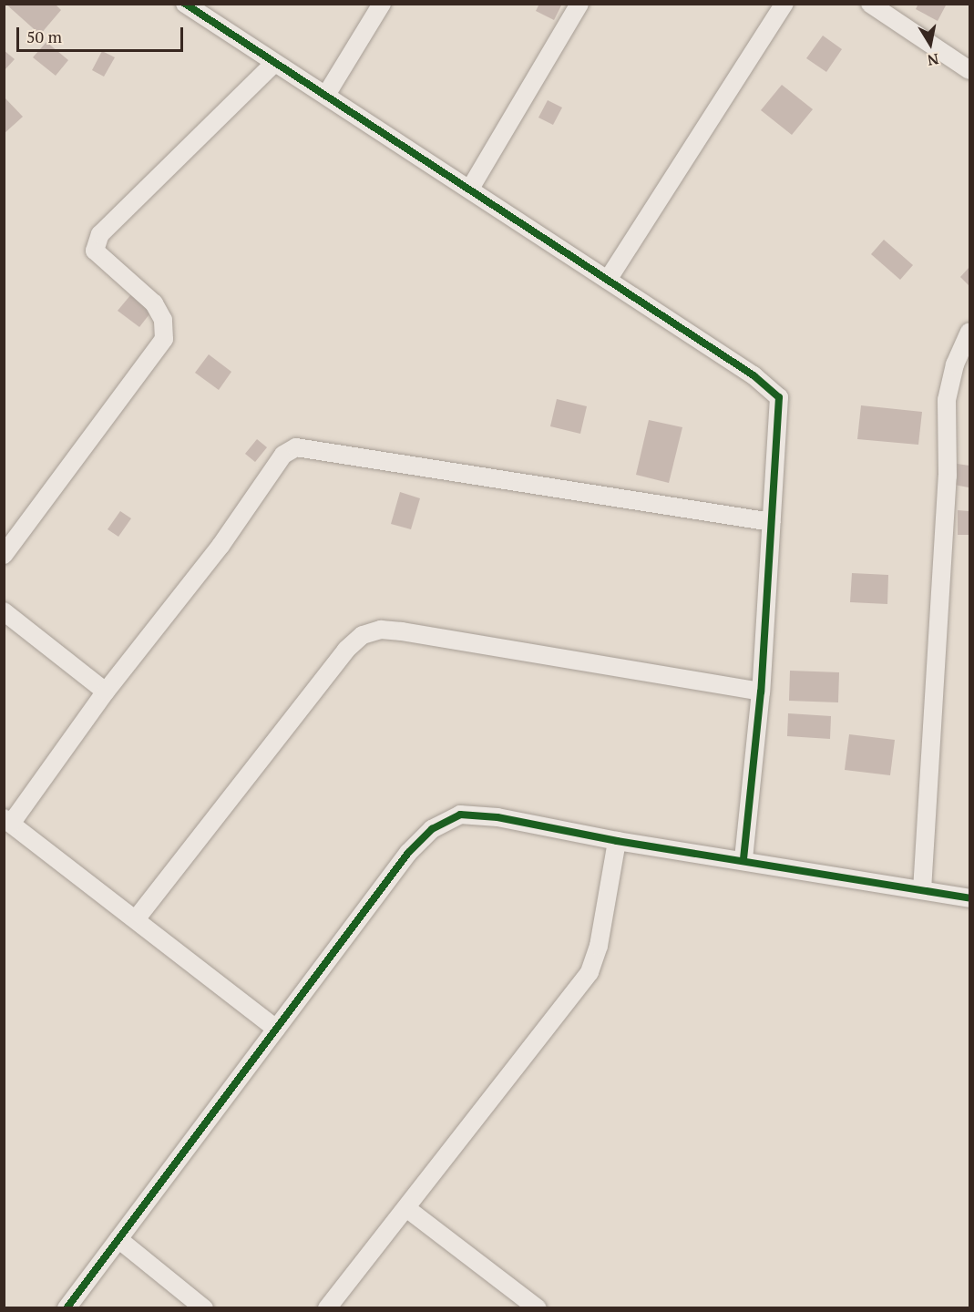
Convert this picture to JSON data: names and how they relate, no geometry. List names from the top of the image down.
{
  "scale_bar": "50 m",
  "north": "bottom"
}
